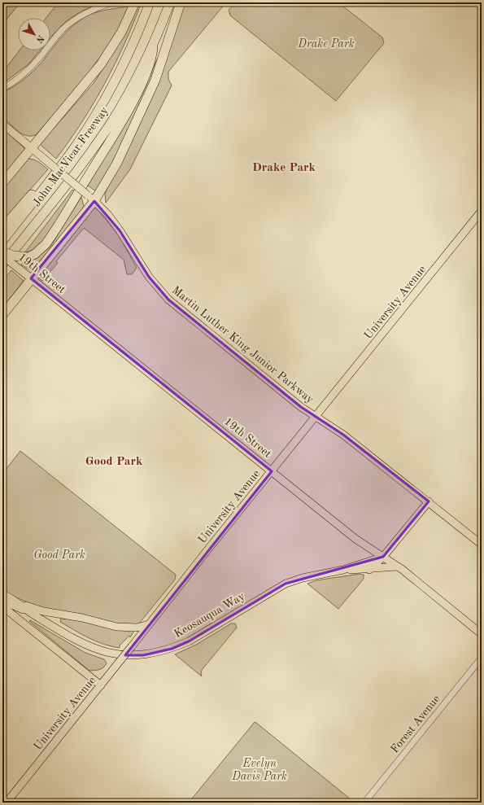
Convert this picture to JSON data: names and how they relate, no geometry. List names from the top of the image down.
{
  "streets": {
    "highway": ["John MacVicar Freeway"],
    "main road": [
      "19th Street",
      "University Avenue",
      "Martin Luther King Junior Parkway",
      "Keosauqua Way"
    ],
    "street": ["Forest Avenue"]
  },
  "crossings": [
    ["19th Street", "University Avenue"],
    ["19th Street", "Keosauqua Way"],
    ["University Avenue", "Martin Luther King Junior Parkway"]
  ],
  "districts": ["Drake Park", "Good Park"],
  "parks": ["Drake Park", "Good Park", "Evelyn Davis Park"],
  "north": "bottom right"
}
